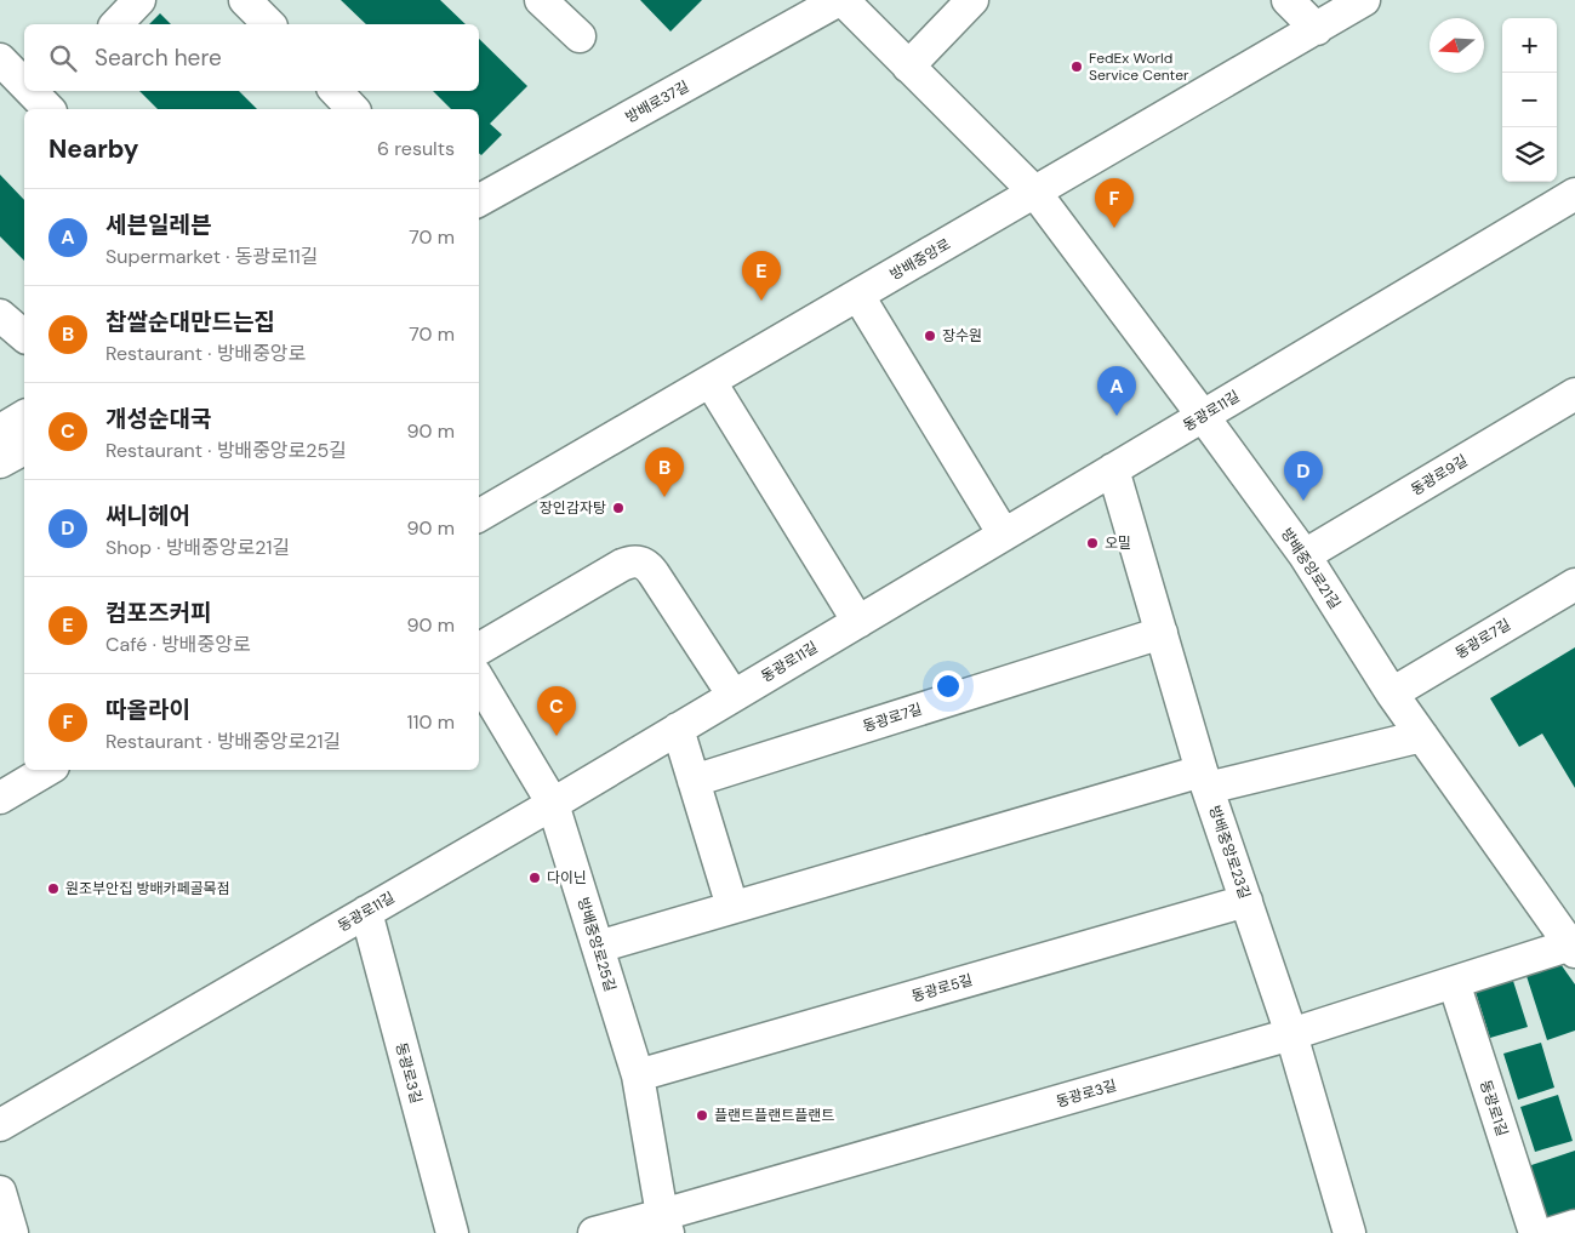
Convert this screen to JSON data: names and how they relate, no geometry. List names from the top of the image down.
{
  "streets": {
    "street": [
      "방배로37길",
      "방배중앙로",
      "동광로11길",
      "동광로9길",
      "방배중앙로21길",
      "동광로7길",
      "방배중앙로23길",
      "방배중앙로25길",
      "동광로5길",
      "동광로3길",
      "동광로1길"
    ]
  },
  "crossings": [
    ["방배로37길", "방배중앙로"],
    ["방배로37길", "방배중앙로21길"],
    ["방배중앙로", "방배중앙로21길"],
    ["동광로11길", "방배중앙로21길"],
    ["동광로11길", "방배중앙로23길"],
    ["동광로11길", "방배중앙로25길"],
    ["동광로11길", "동광로3길"],
    ["동광로9길", "방배중앙로21길"],
    ["방배중앙로21길", "동광로7길"],
    ["방배중앙로21길", "동광로3길"],
    ["동광로7길", "방배중앙로23길"],
    ["방배중앙로23길", "동광로5길"],
    ["방배중앙로23길", "동광로3길"],
    ["방배중앙로25길", "동광로5길"],
    ["방배중앙로25길", "동광로3길"],
    ["동광로3길", "동광로1길"]
  ],
  "places": [
    "FedEx World Service Center",
    "장수원",
    "장인감자탕",
    "오밀",
    "다이닌",
    "원조부안집 방배카페골목점",
    "플랜트플랜트플랜트"
  ],
  "north": "left",
  "page": {
    "map_buttons": ["+", "−"],
    "search": "Search here",
    "heading": ["Nearby", "6 results"],
    "pins": [
      "F",
      "E",
      "A",
      "B",
      "D",
      "C"
    ],
    "list": [
      {
        "mark": "A",
        "name": "세븐일레븐",
        "note": "Supermarket · 동광로11길",
        "value": "70 m"
      },
      {
        "mark": "B",
        "name": "찹쌀순대만드는집",
        "note": "Restaurant · 방배중앙로",
        "value": "70 m"
      },
      {
        "mark": "C",
        "name": "개성순대국",
        "note": "Restaurant · 방배중앙로25길",
        "value": "90 m"
      },
      {
        "mark": "D",
        "name": "써니헤어",
        "note": "Shop · 방배중앙로21길",
        "value": "90 m"
      },
      {
        "mark": "E",
        "name": "컴포즈커피",
        "note": "Café · 방배중앙로",
        "value": "90 m"
      },
      {
        "mark": "F",
        "name": "따올라이",
        "note": "Restaurant · 방배중앙로21길",
        "value": "110 m"
      }
    ]
  }
}
